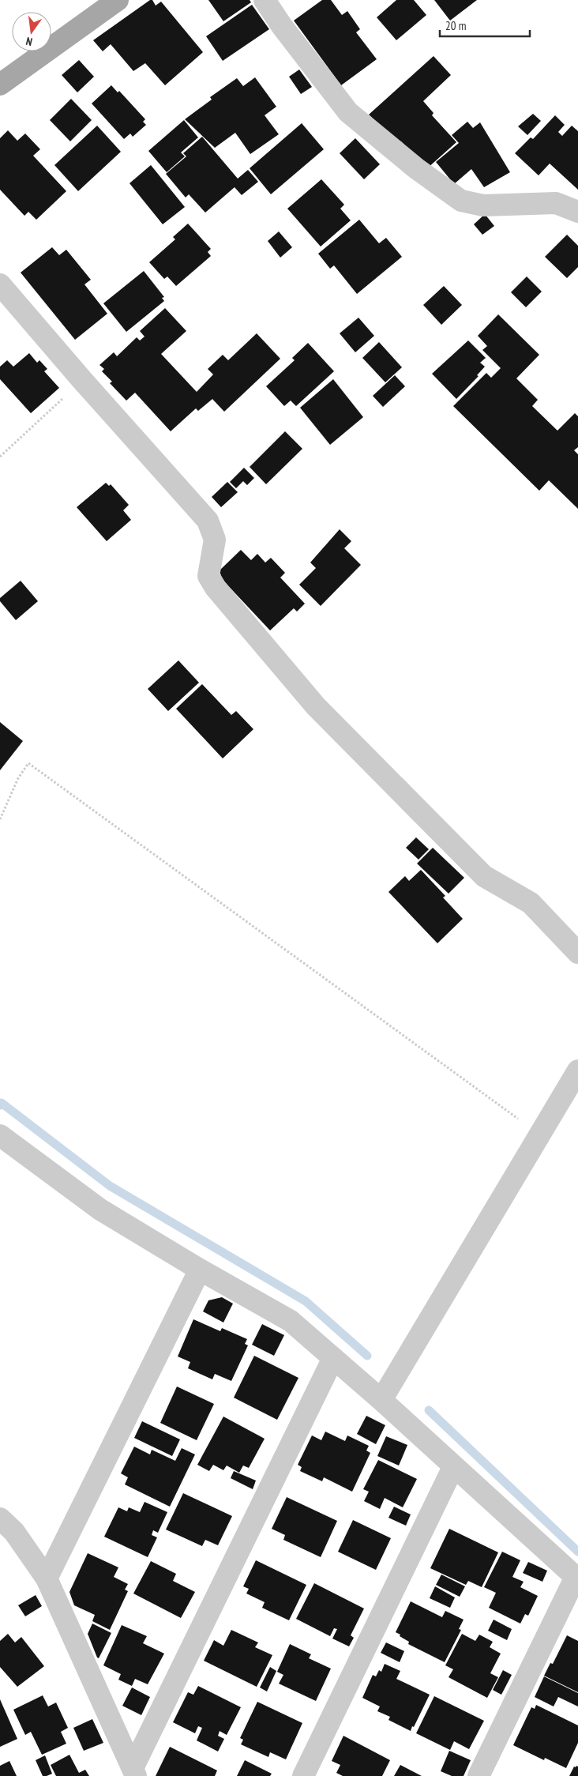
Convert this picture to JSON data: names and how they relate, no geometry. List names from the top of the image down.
{
  "scale_bar": "20 m",
  "north": "bottom"
}
